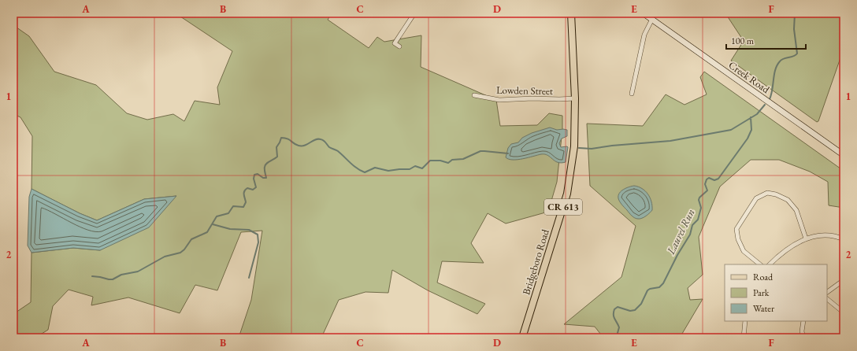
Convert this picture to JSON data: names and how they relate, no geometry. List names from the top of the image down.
{
  "streets": {
    "main road": ["Creek Road", "CR 613", "Bridgeboro Road"],
    "street": ["Lowden Street"]
  },
  "crossings": [
    ["Lowden Street", "CR 613"],
    ["Lowden Street", "Bridgeboro Road"],
    ["CR 613", "Bridgeboro Road"]
  ],
  "water": ["Laurel Run"],
  "legend": ["Road", "Park", "Water"],
  "scale_bar": "100 m",
  "grid": {
    "columns": [
      "A",
      "B",
      "C",
      "D",
      "E",
      "F"
    ],
    "rows": ["1", "2"]
  }
}
